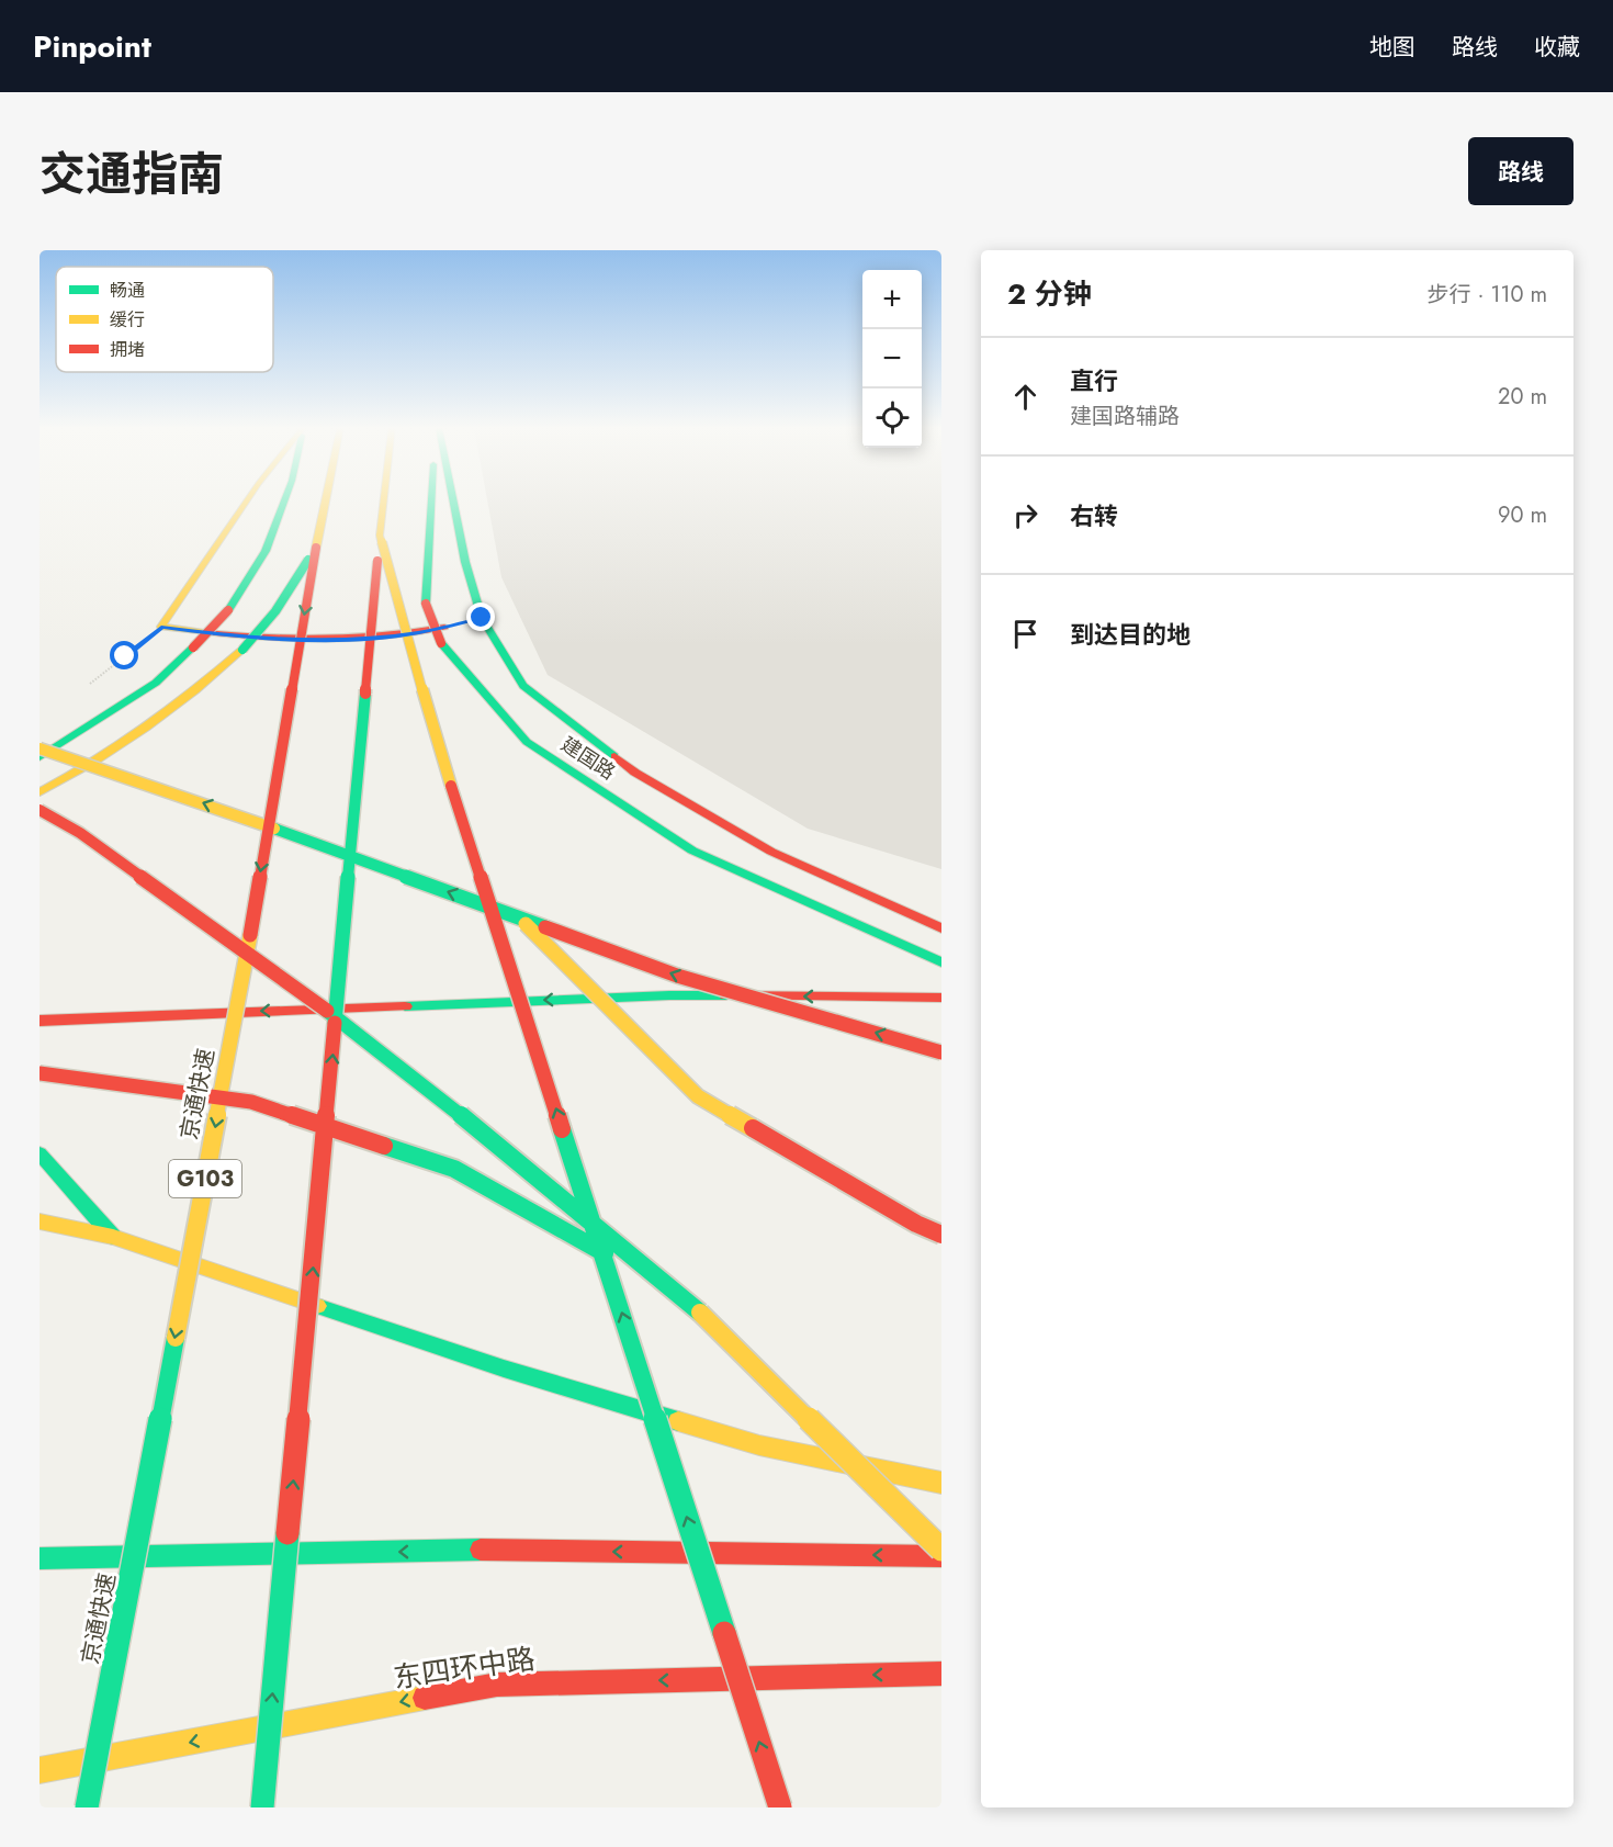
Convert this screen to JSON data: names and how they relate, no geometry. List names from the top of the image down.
{
  "streets": {
    "main road": [
      "建国路",
      "京通快速",
      "G103",
      "东四环中路"
    ]
  },
  "legend": ["畅通", "缓行", "拥堵"],
  "page": {
    "header": "Pinpoint",
    "nav": ["地图", "路线", "收藏"],
    "title": "交通指南",
    "buttons": "路线",
    "heading": ["2 分钟", "步行 · 110 m"],
    "map_buttons": ["+", "−"],
    "list": [
      ["直行", "建国路辅路", "20 m"],
      ["右转", "90 m"],
      "到达目的地"
    ]
  }
}
